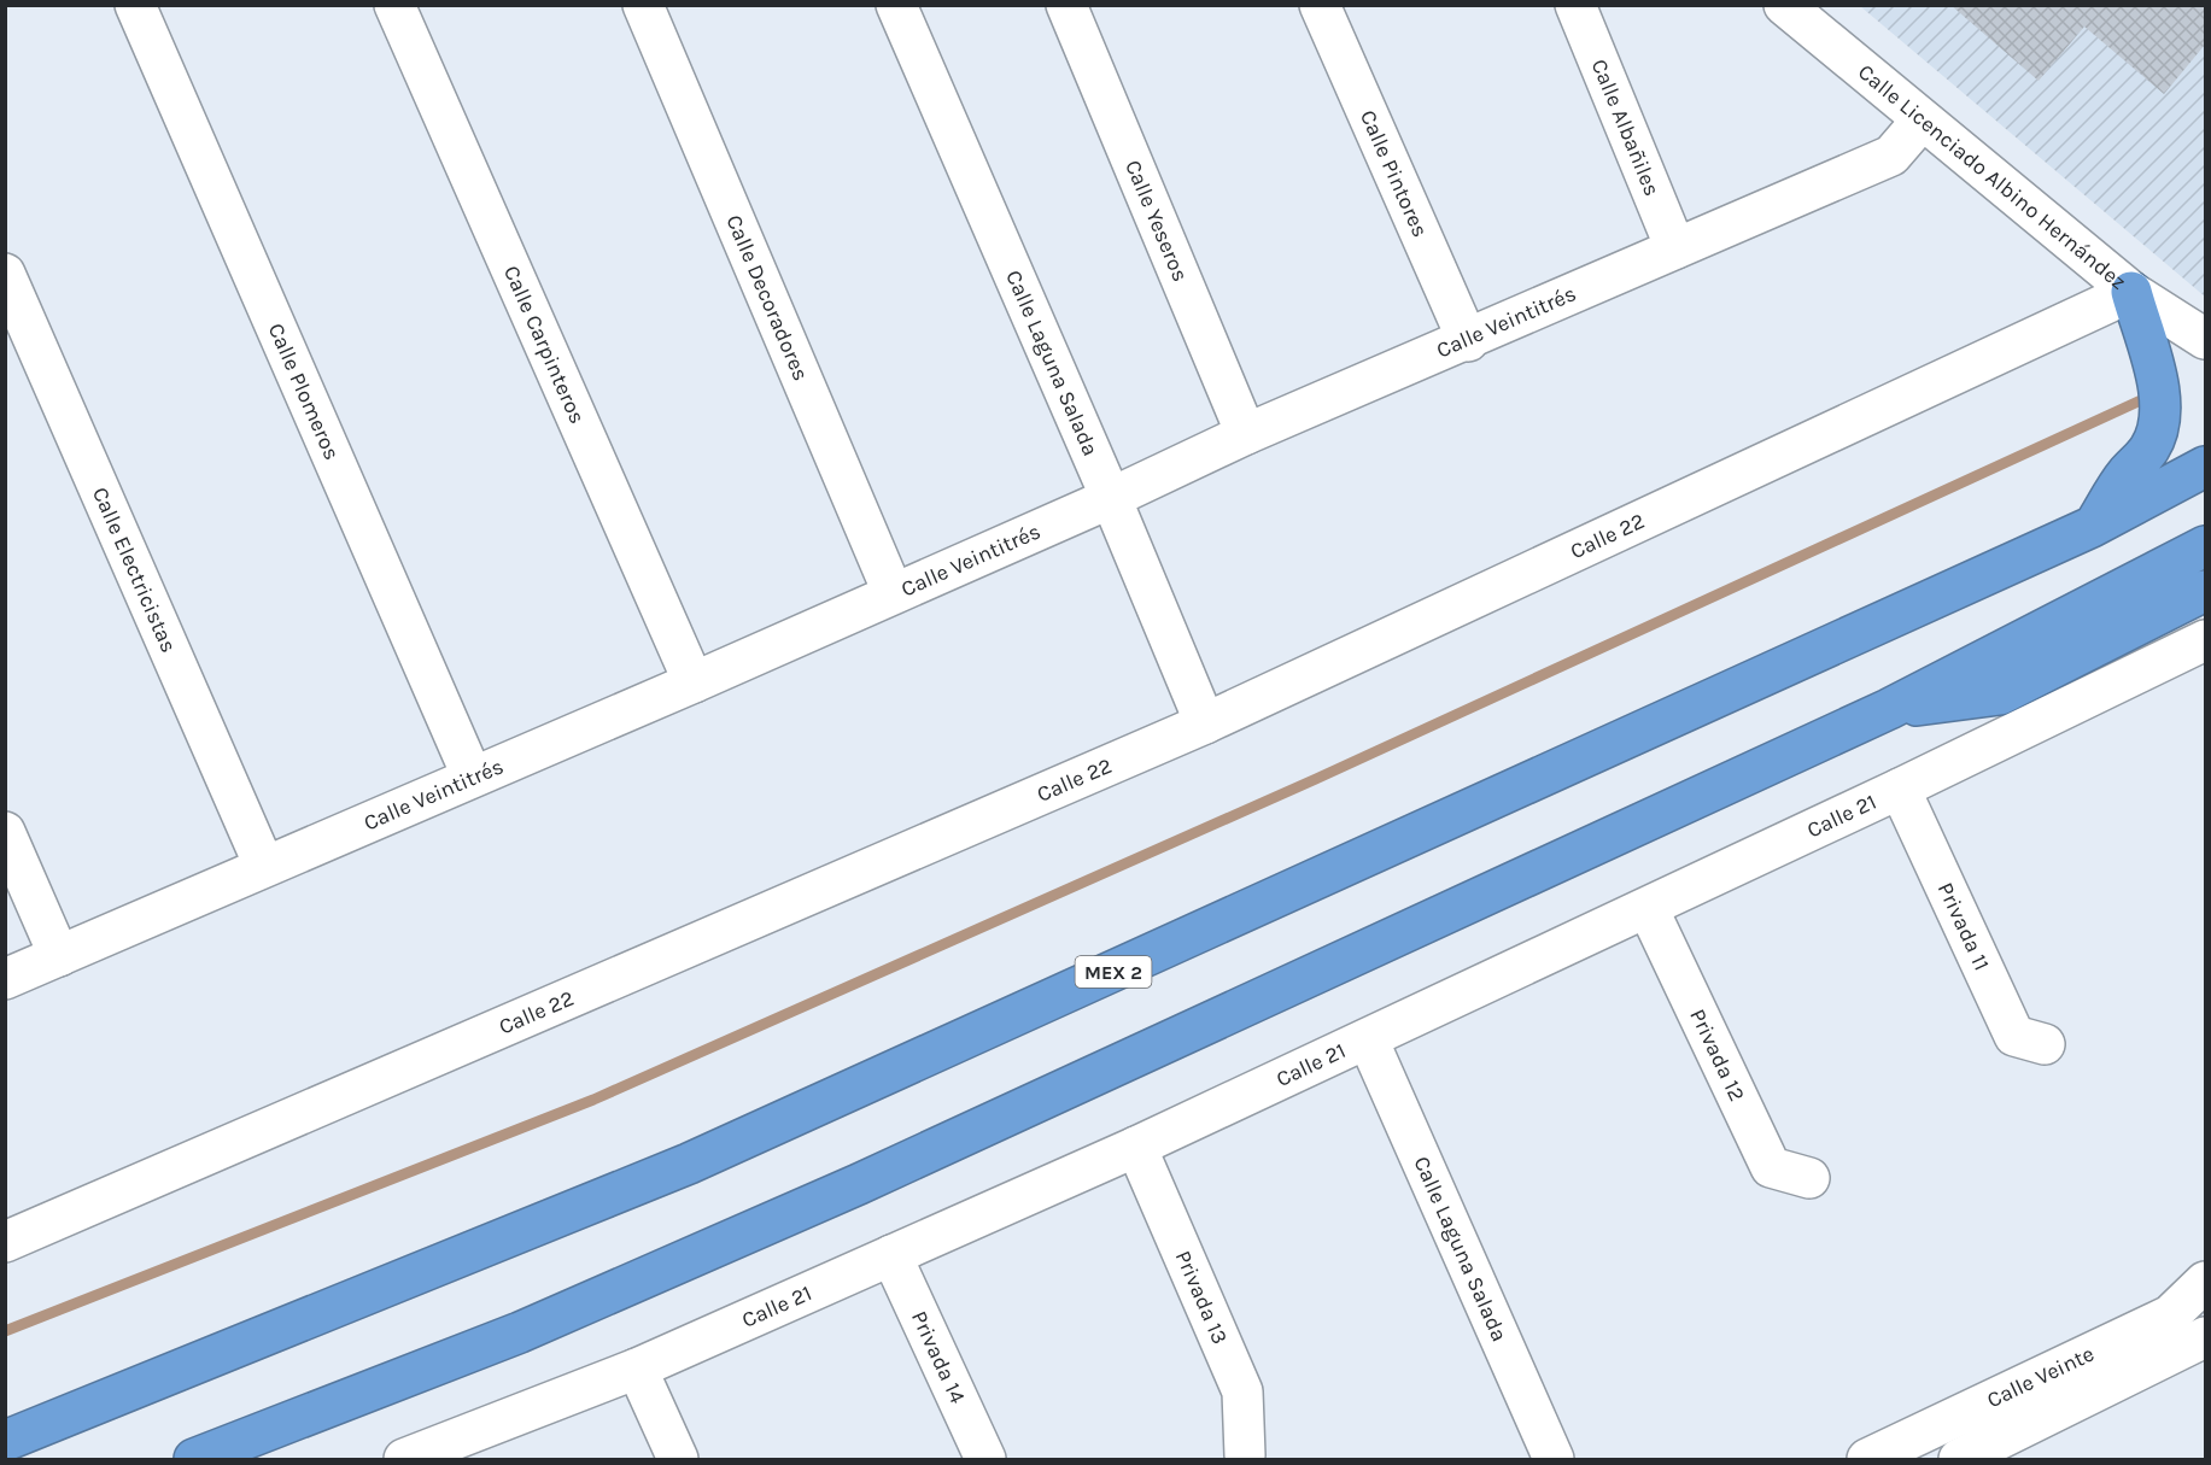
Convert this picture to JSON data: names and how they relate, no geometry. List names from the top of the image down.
{
  "streets": {
    "highway": ["MEX 2"],
    "street": [
      "Calle Albañiles",
      "Calle Pintores",
      "Calle Licenciado Albino Hernández",
      "Calle Yeseros",
      "Calle Decoradores",
      "Calle Veintitrés",
      "Calle Carpinteros",
      "Calle Laguna Salada",
      "Calle Plomeros",
      "Calle 22",
      "Calle Electricistas",
      "Calle 21",
      "Privada 11",
      "Privada 12",
      "Privada 13",
      "Privada 14",
      "Calle Veinte"
    ]
  },
  "crossings": [
    ["Calle Albañiles", "Calle Veintitrés"],
    ["Calle Pintores", "Calle Veintitrés"],
    ["Calle Licenciado Albino Hernández", "Calle Veintitrés"],
    ["Calle Licenciado Albino Hernández", "Calle 22"],
    ["Calle Yeseros", "Calle Veintitrés"],
    ["Calle Decoradores", "Calle Veintitrés"],
    ["Calle Veintitrés", "Calle Carpinteros"],
    ["Calle Veintitrés", "Calle Laguna Salada"],
    ["Calle Veintitrés", "Calle Plomeros"],
    ["Calle Veintitrés", "Calle Electricistas"],
    ["Calle Laguna Salada", "Calle 22"],
    ["Calle Laguna Salada", "Calle 21"],
    ["Calle 21", "Privada 11"],
    ["Calle 21", "Privada 12"],
    ["Calle 21", "Privada 13"],
    ["Calle 21", "Privada 14"]
  ]
}
